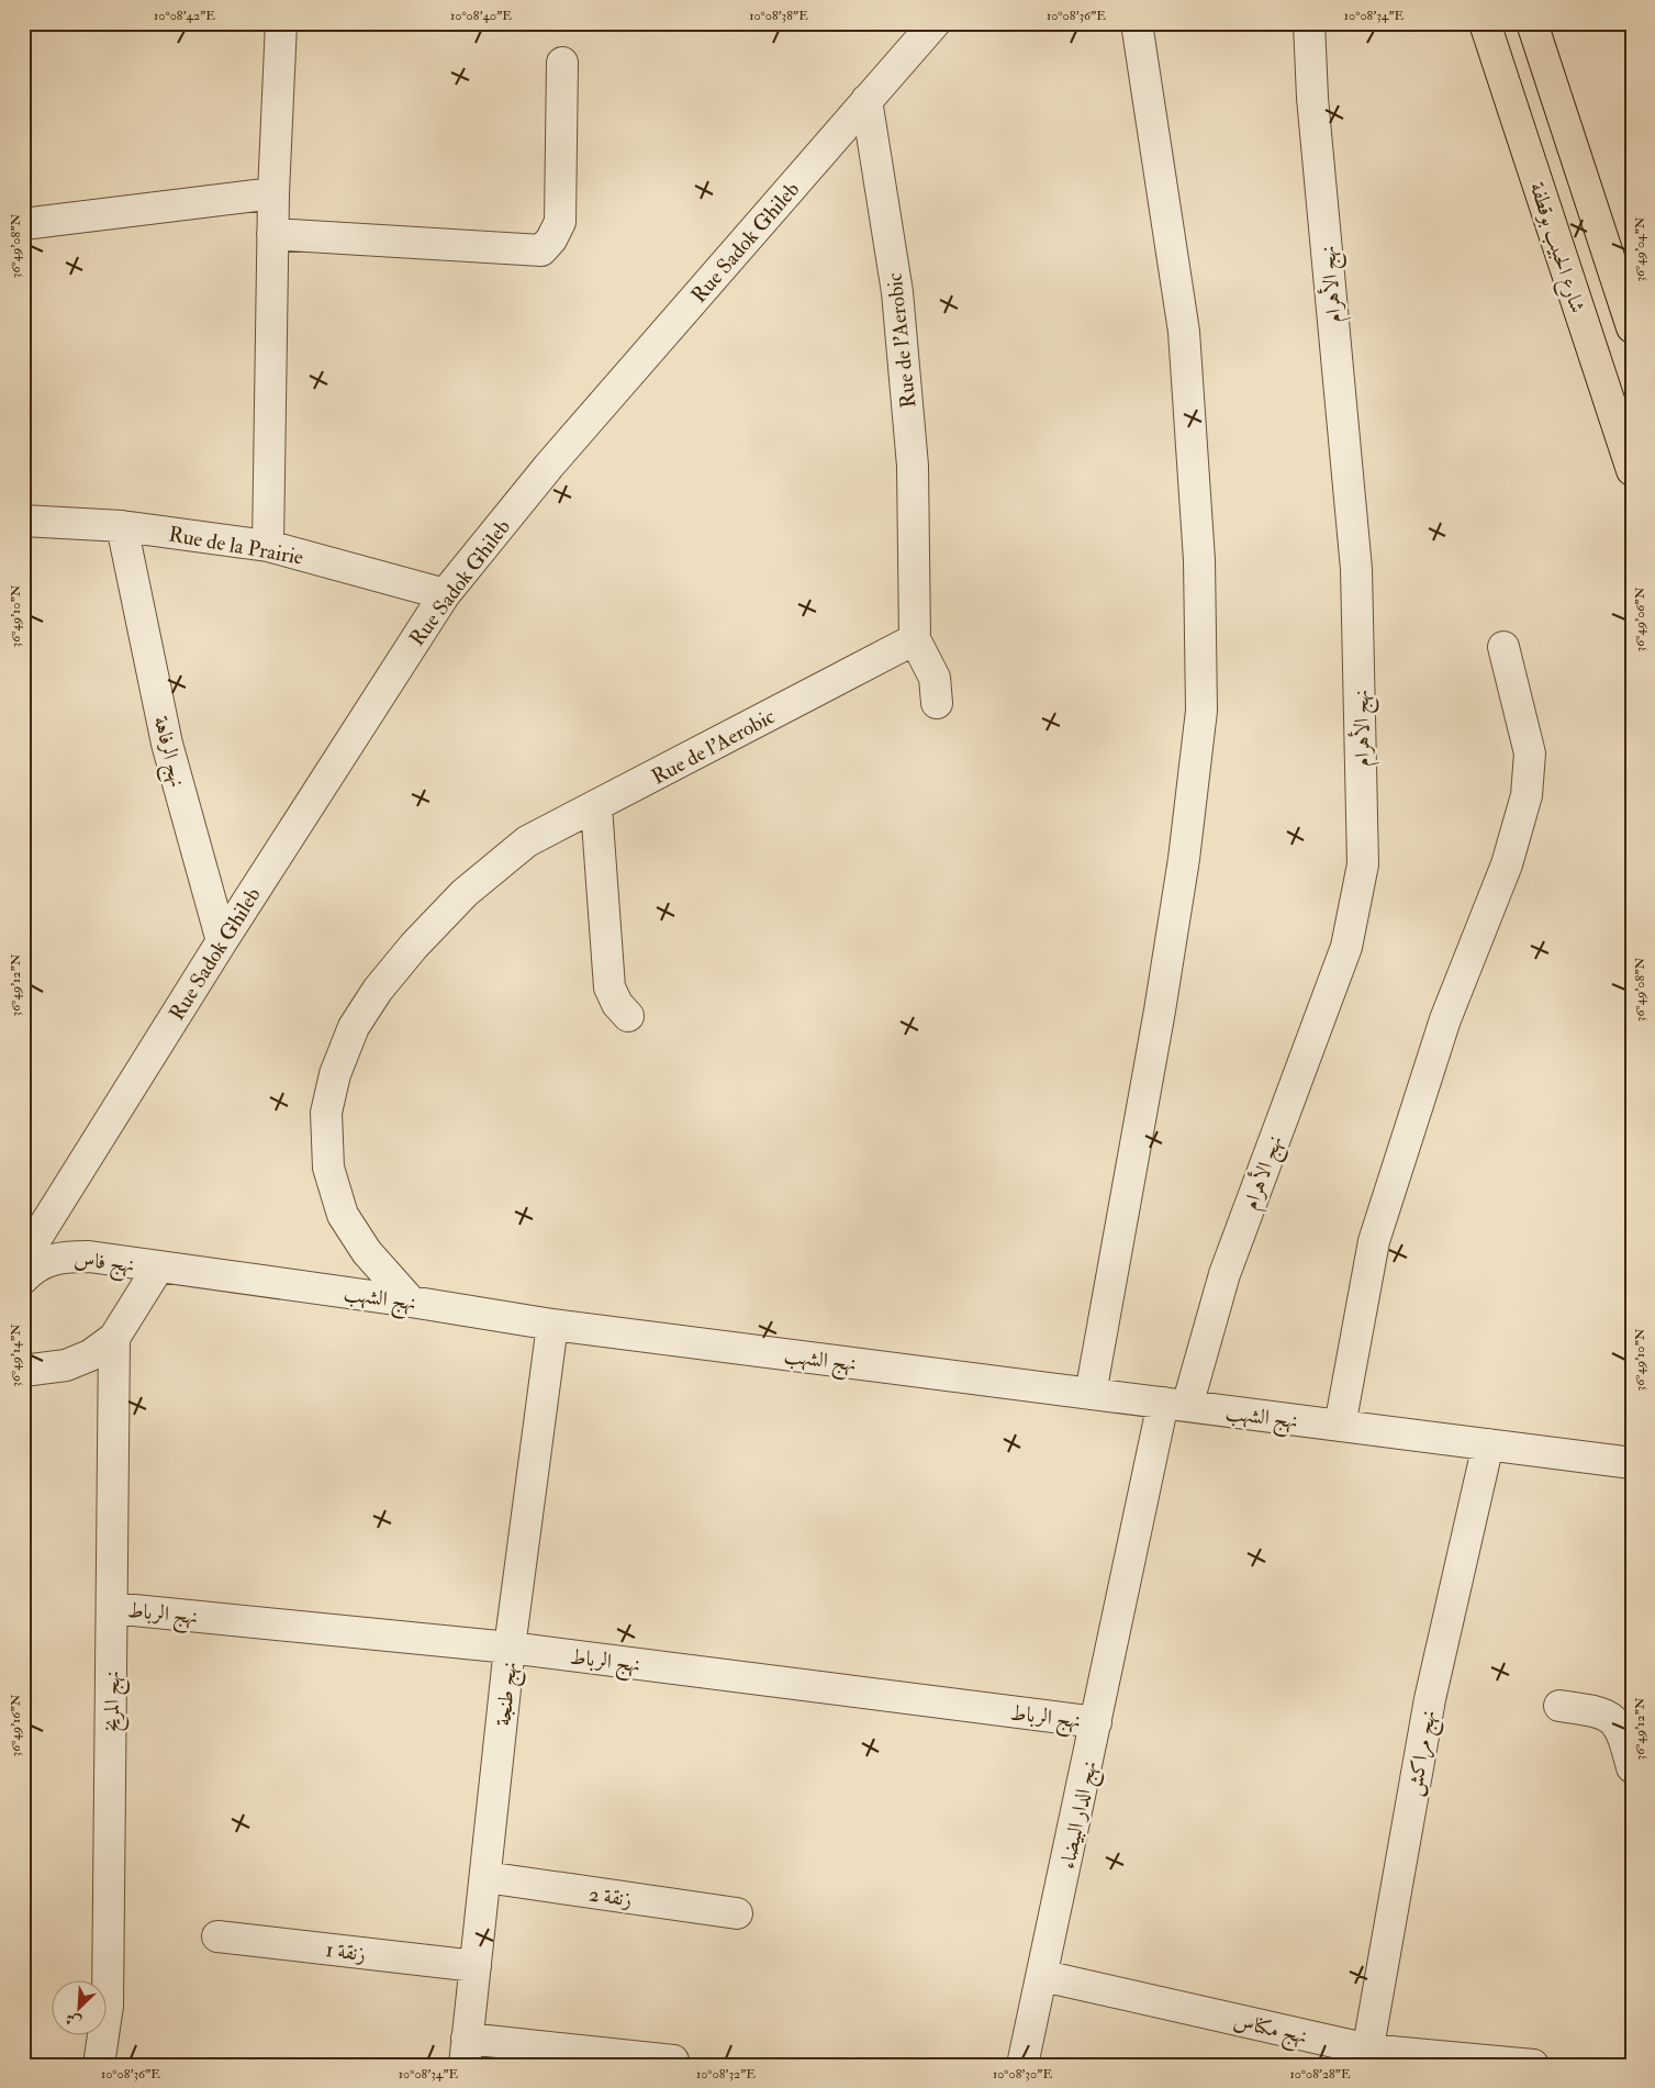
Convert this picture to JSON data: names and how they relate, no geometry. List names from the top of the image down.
{
  "streets": {
    "main road": ["شارع الحبيب بوقطفة"],
    "street": [
      "Rue Sadok Ghileb",
      "نهج الأهرام",
      "Rue de l'Aerobic",
      "Rue de la Prairie",
      "نهج الرفاهة",
      "نهج فاس",
      "نهج الشهب",
      "نهج الرباط",
      "نهج طنجة",
      "نهج المريخ",
      "نهج مراكش",
      "نهج الدار البيضاء",
      "زنقة 2",
      "زنقة 1",
      "نهج مكناس"
    ]
  },
  "crossings": [
    ["Rue Sadok Ghileb", "Rue de l'Aerobic"],
    ["Rue Sadok Ghileb", "Rue de la Prairie"],
    ["Rue Sadok Ghileb", "نهج الرفاهة"],
    ["Rue Sadok Ghileb", "نهج فاس"],
    ["نهج الأهرام", "نهج الشهب"],
    ["نهج الأهرام", "نهج الدار البيضاء"],
    ["Rue de l'Aerobic", "نهج الشهب"],
    ["Rue de la Prairie", "نهج الرفاهة"],
    ["نهج فاس", "نهج الشهب"],
    ["نهج الشهب", "نهج طنجة"],
    ["نهج الشهب", "نهج مراكش"],
    ["نهج الشهب", "نهج الدار البيضاء"],
    ["نهج الرباط", "نهج طنجة"],
    ["نهج الرباط", "نهج المريخ"],
    ["نهج الرباط", "نهج الدار البيضاء"],
    ["نهج طنجة", "زنقة 2"],
    ["نهج طنجة", "زنقة 1"],
    ["نهج مراكش", "نهج مكناس"],
    ["نهج الدار البيضاء", "نهج مكناس"]
  ],
  "north": "bottom left",
  "coordinates": [
    "10°08'42\"E",
    "10°08'40\"E",
    "10°08'38\"E",
    "10°08'36\"E",
    "10°08'34\"E",
    "36°49'08\"N",
    "36°49'04\"N",
    "36°49'10\"N",
    "36°49'06\"N",
    "36°49'12\"N",
    "36°49'14\"N",
    "36°49'16\"N",
    "10°08'32\"E",
    "10°08'30\"E",
    "10°08'28\"E"
  ]
}
